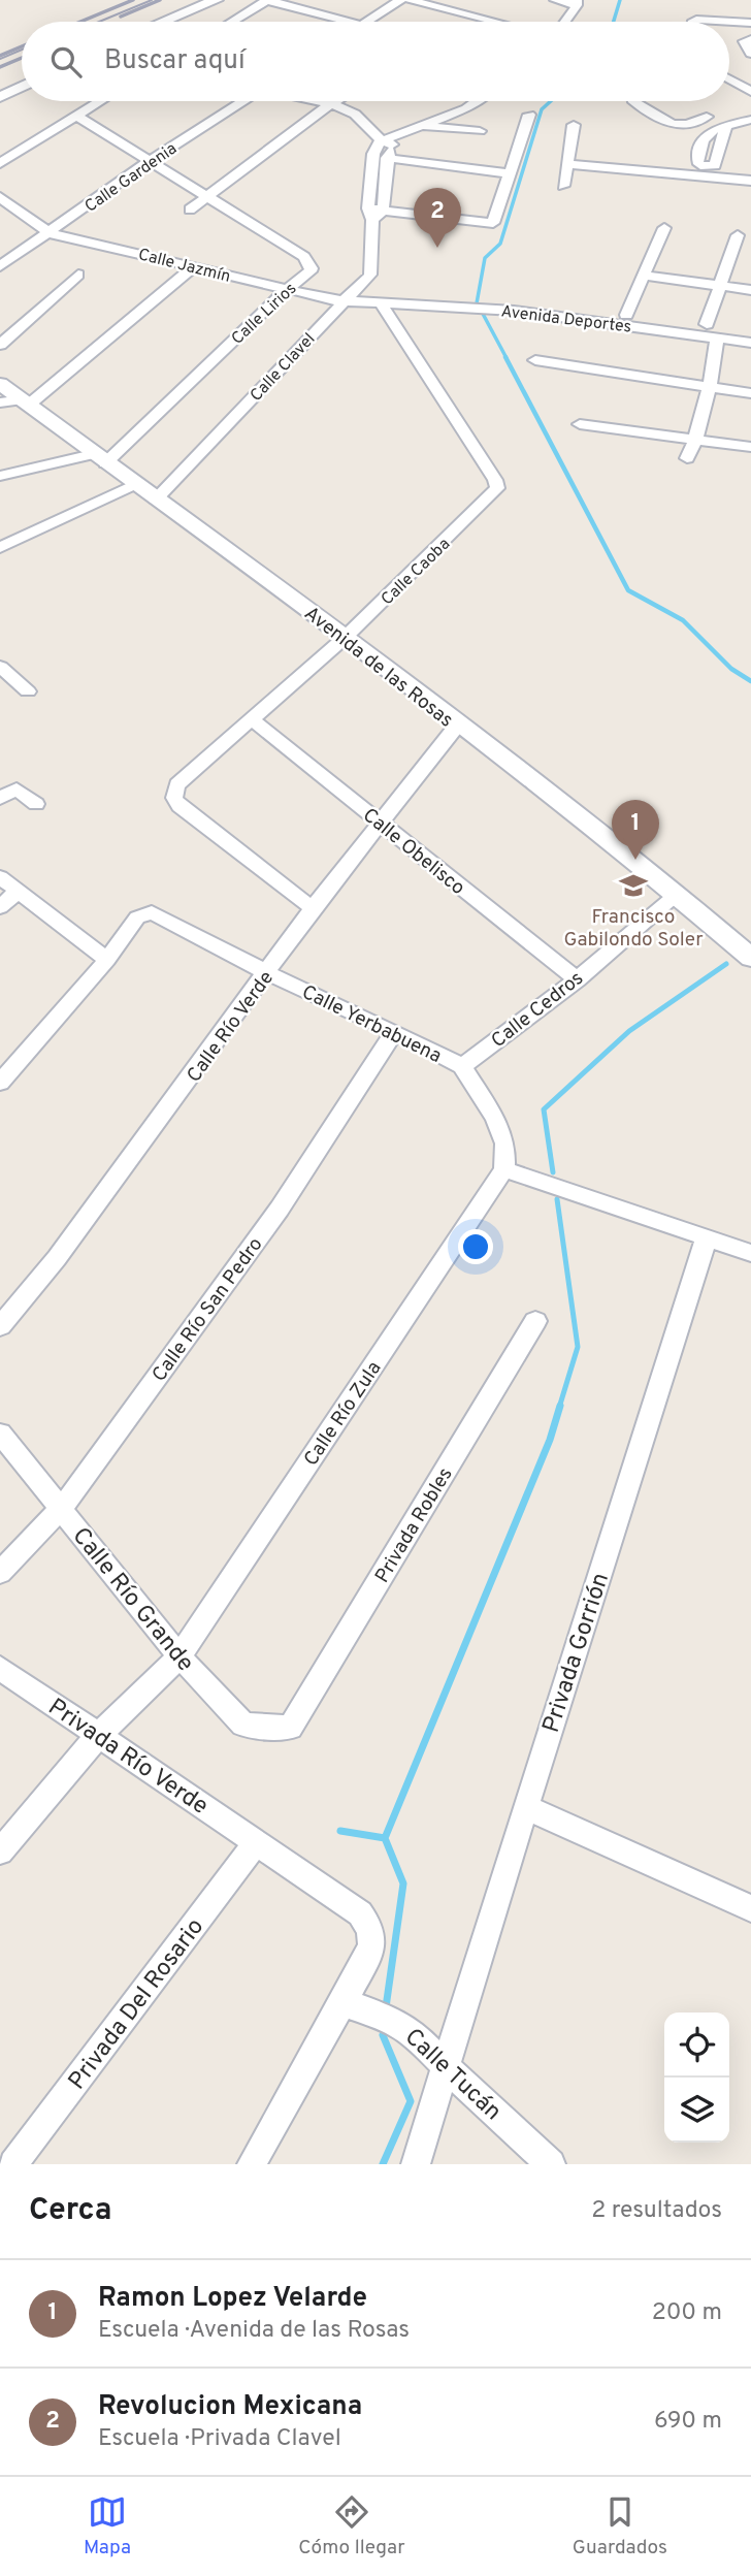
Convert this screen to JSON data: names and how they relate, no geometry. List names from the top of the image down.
{
  "streets": {
    "street": [
      "Calle Gardenia",
      "Calle Jazmín",
      "Calle Lirios",
      "Avenida Deportes",
      "Calle Clavel",
      "Calle Caoba",
      "Avenida de las Rosas",
      "Calle Obelisco",
      "Calle Cedros",
      "Calle Yerbabuena",
      "Calle Río Verde",
      "Calle Río San Pedro",
      "Calle Río Zula",
      "Privada Robles",
      "Calle Río Grande",
      "Privada Gorrión",
      "Privada Río Verde",
      "Privada Del Rosario",
      "Calle Tucán"
    ]
  },
  "crossings": [
    ["Calle Gardenia", "Calle Jazmín"],
    ["Calle Gardenia", "Calle Lirios"],
    ["Calle Jazmín", "Calle Lirios"],
    ["Calle Jazmín", "Avenida Deportes"],
    ["Calle Jazmín", "Calle Clavel"],
    ["Calle Jazmín", "Calle Caoba"],
    ["Calle Lirios", "Avenida de las Rosas"],
    ["Avenida Deportes", "Calle Caoba"],
    ["Calle Clavel", "Avenida de las Rosas"],
    ["Calle Caoba", "Avenida de las Rosas"],
    ["Calle Caoba", "Calle Obelisco"],
    ["Calle Caoba", "Calle Río Verde"],
    ["Avenida de las Rosas", "Calle Cedros"],
    ["Avenida de las Rosas", "Calle Río Verde"],
    ["Calle Obelisco", "Calle Cedros"],
    ["Calle Obelisco", "Calle Río Verde"],
    ["Calle Cedros", "Calle Yerbabuena"],
    ["Calle Yerbabuena", "Calle Río Verde"],
    ["Calle Yerbabuena", "Calle Río San Pedro"],
    ["Calle Yerbabuena", "Calle Río Zula"],
    ["Calle Río San Pedro", "Calle Río Grande"],
    ["Calle Río Zula", "Calle Río Grande"],
    ["Calle Río Zula", "Privada Río Verde"],
    ["Privada Robles", "Calle Río Grande"],
    ["Privada Gorrión", "Calle Tucán"],
    ["Privada Río Verde", "Privada Del Rosario"],
    ["Privada Río Verde", "Calle Tucán"]
  ],
  "places": {
    "school or university": ["Francisco Gabilondo Soler"]
  },
  "page": {
    "search": "Buscar aquí",
    "pins": ["2", "1"],
    "heading": ["Cerca", "2 resultados"],
    "list": [
      {
        "mark": "1",
        "name": "Ramon Lopez Velarde",
        "note": "Escuela · Avenida de las Rosas",
        "value": "200 m"
      },
      {
        "mark": "2",
        "name": "Revolucion Mexicana",
        "note": "Escuela · Privada Clavel",
        "value": "690 m"
      }
    ],
    "nav": ["Mapa", "Cómo llegar", "Guardados"]
  }
}
